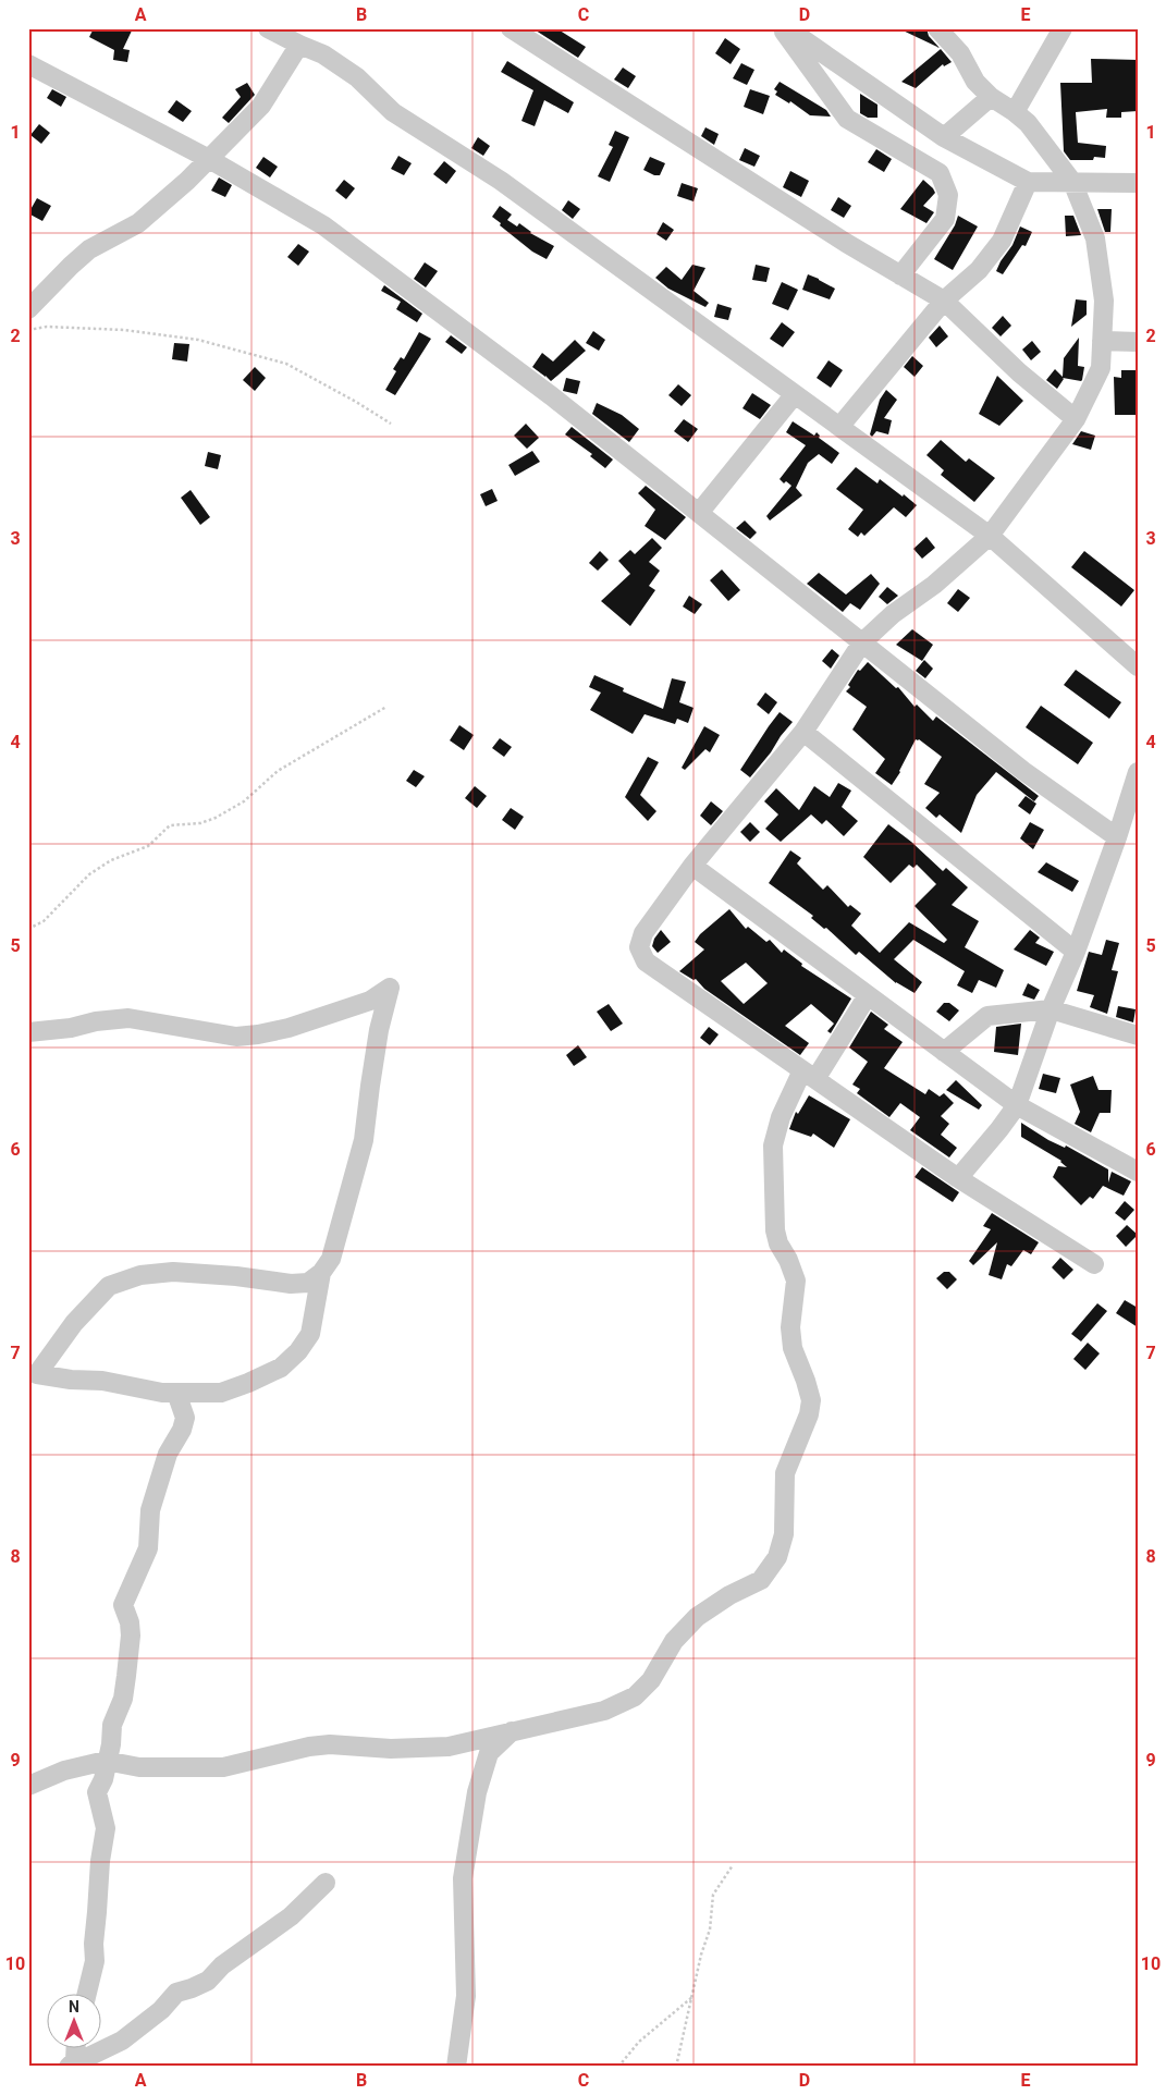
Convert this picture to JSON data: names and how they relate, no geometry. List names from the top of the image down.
{
  "north": "top",
  "grid": {
    "columns": [
      "A",
      "B",
      "C",
      "D",
      "E"
    ],
    "rows": [
      "1",
      "2",
      "3",
      "4",
      "5",
      "6",
      "7",
      "8",
      "9",
      "10"
    ]
  }
}
